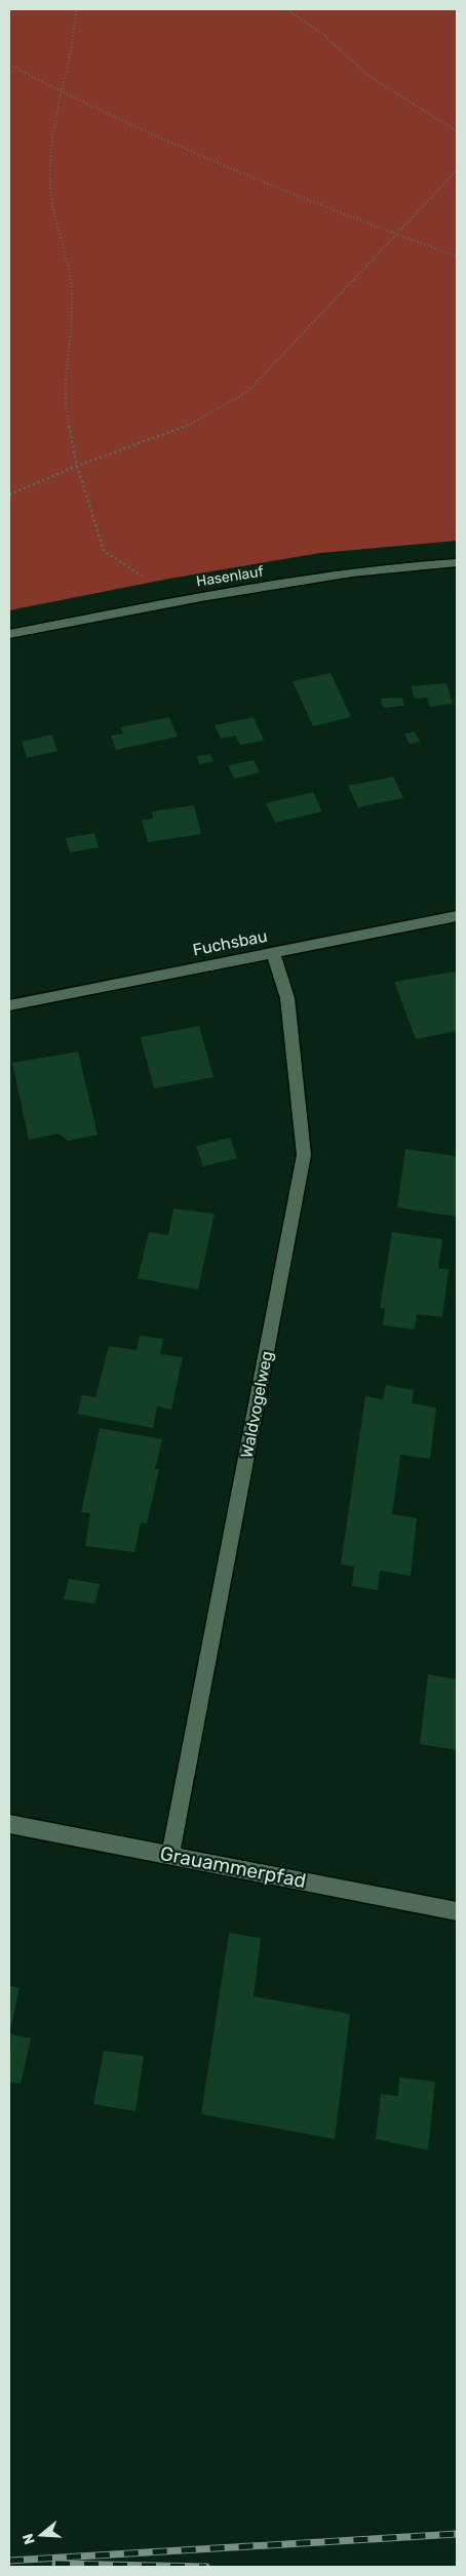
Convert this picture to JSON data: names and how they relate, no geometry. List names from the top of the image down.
{
  "streets": {
    "street": [
      "Hasenlauf",
      "Fuchsbau",
      "Waldvogelweg",
      "Grauammerpfad"
    ]
  },
  "crossings": [
    ["Fuchsbau", "Waldvogelweg"],
    ["Waldvogelweg", "Grauammerpfad"]
  ],
  "north": "left"
}
